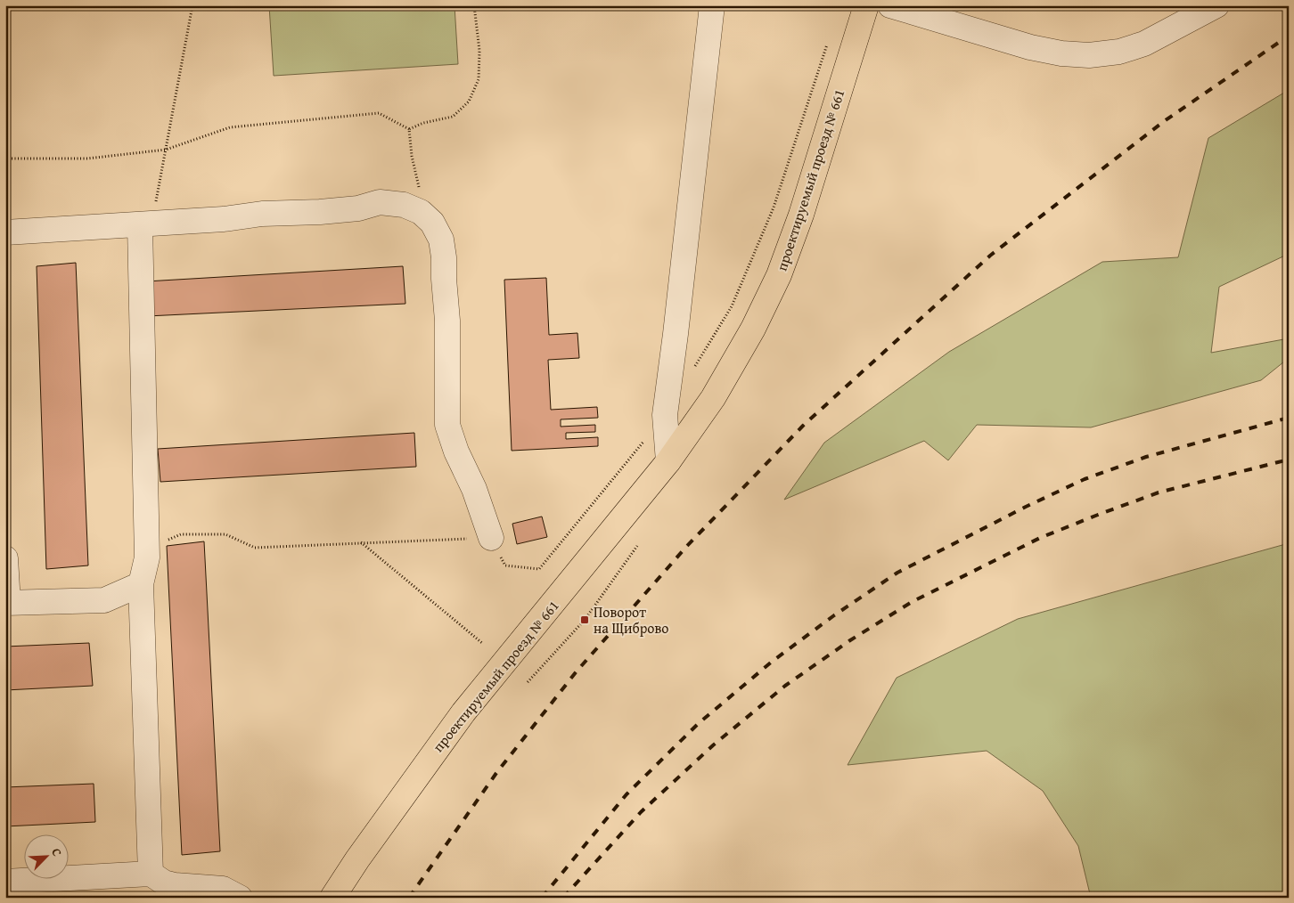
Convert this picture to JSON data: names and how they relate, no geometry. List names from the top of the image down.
{
  "streets": {
    "main road": ["проектируемый проезд № 661"]
  },
  "places": {
    "transit": ["Поворот на Щиброво"]
  },
  "north": "top right"
}
